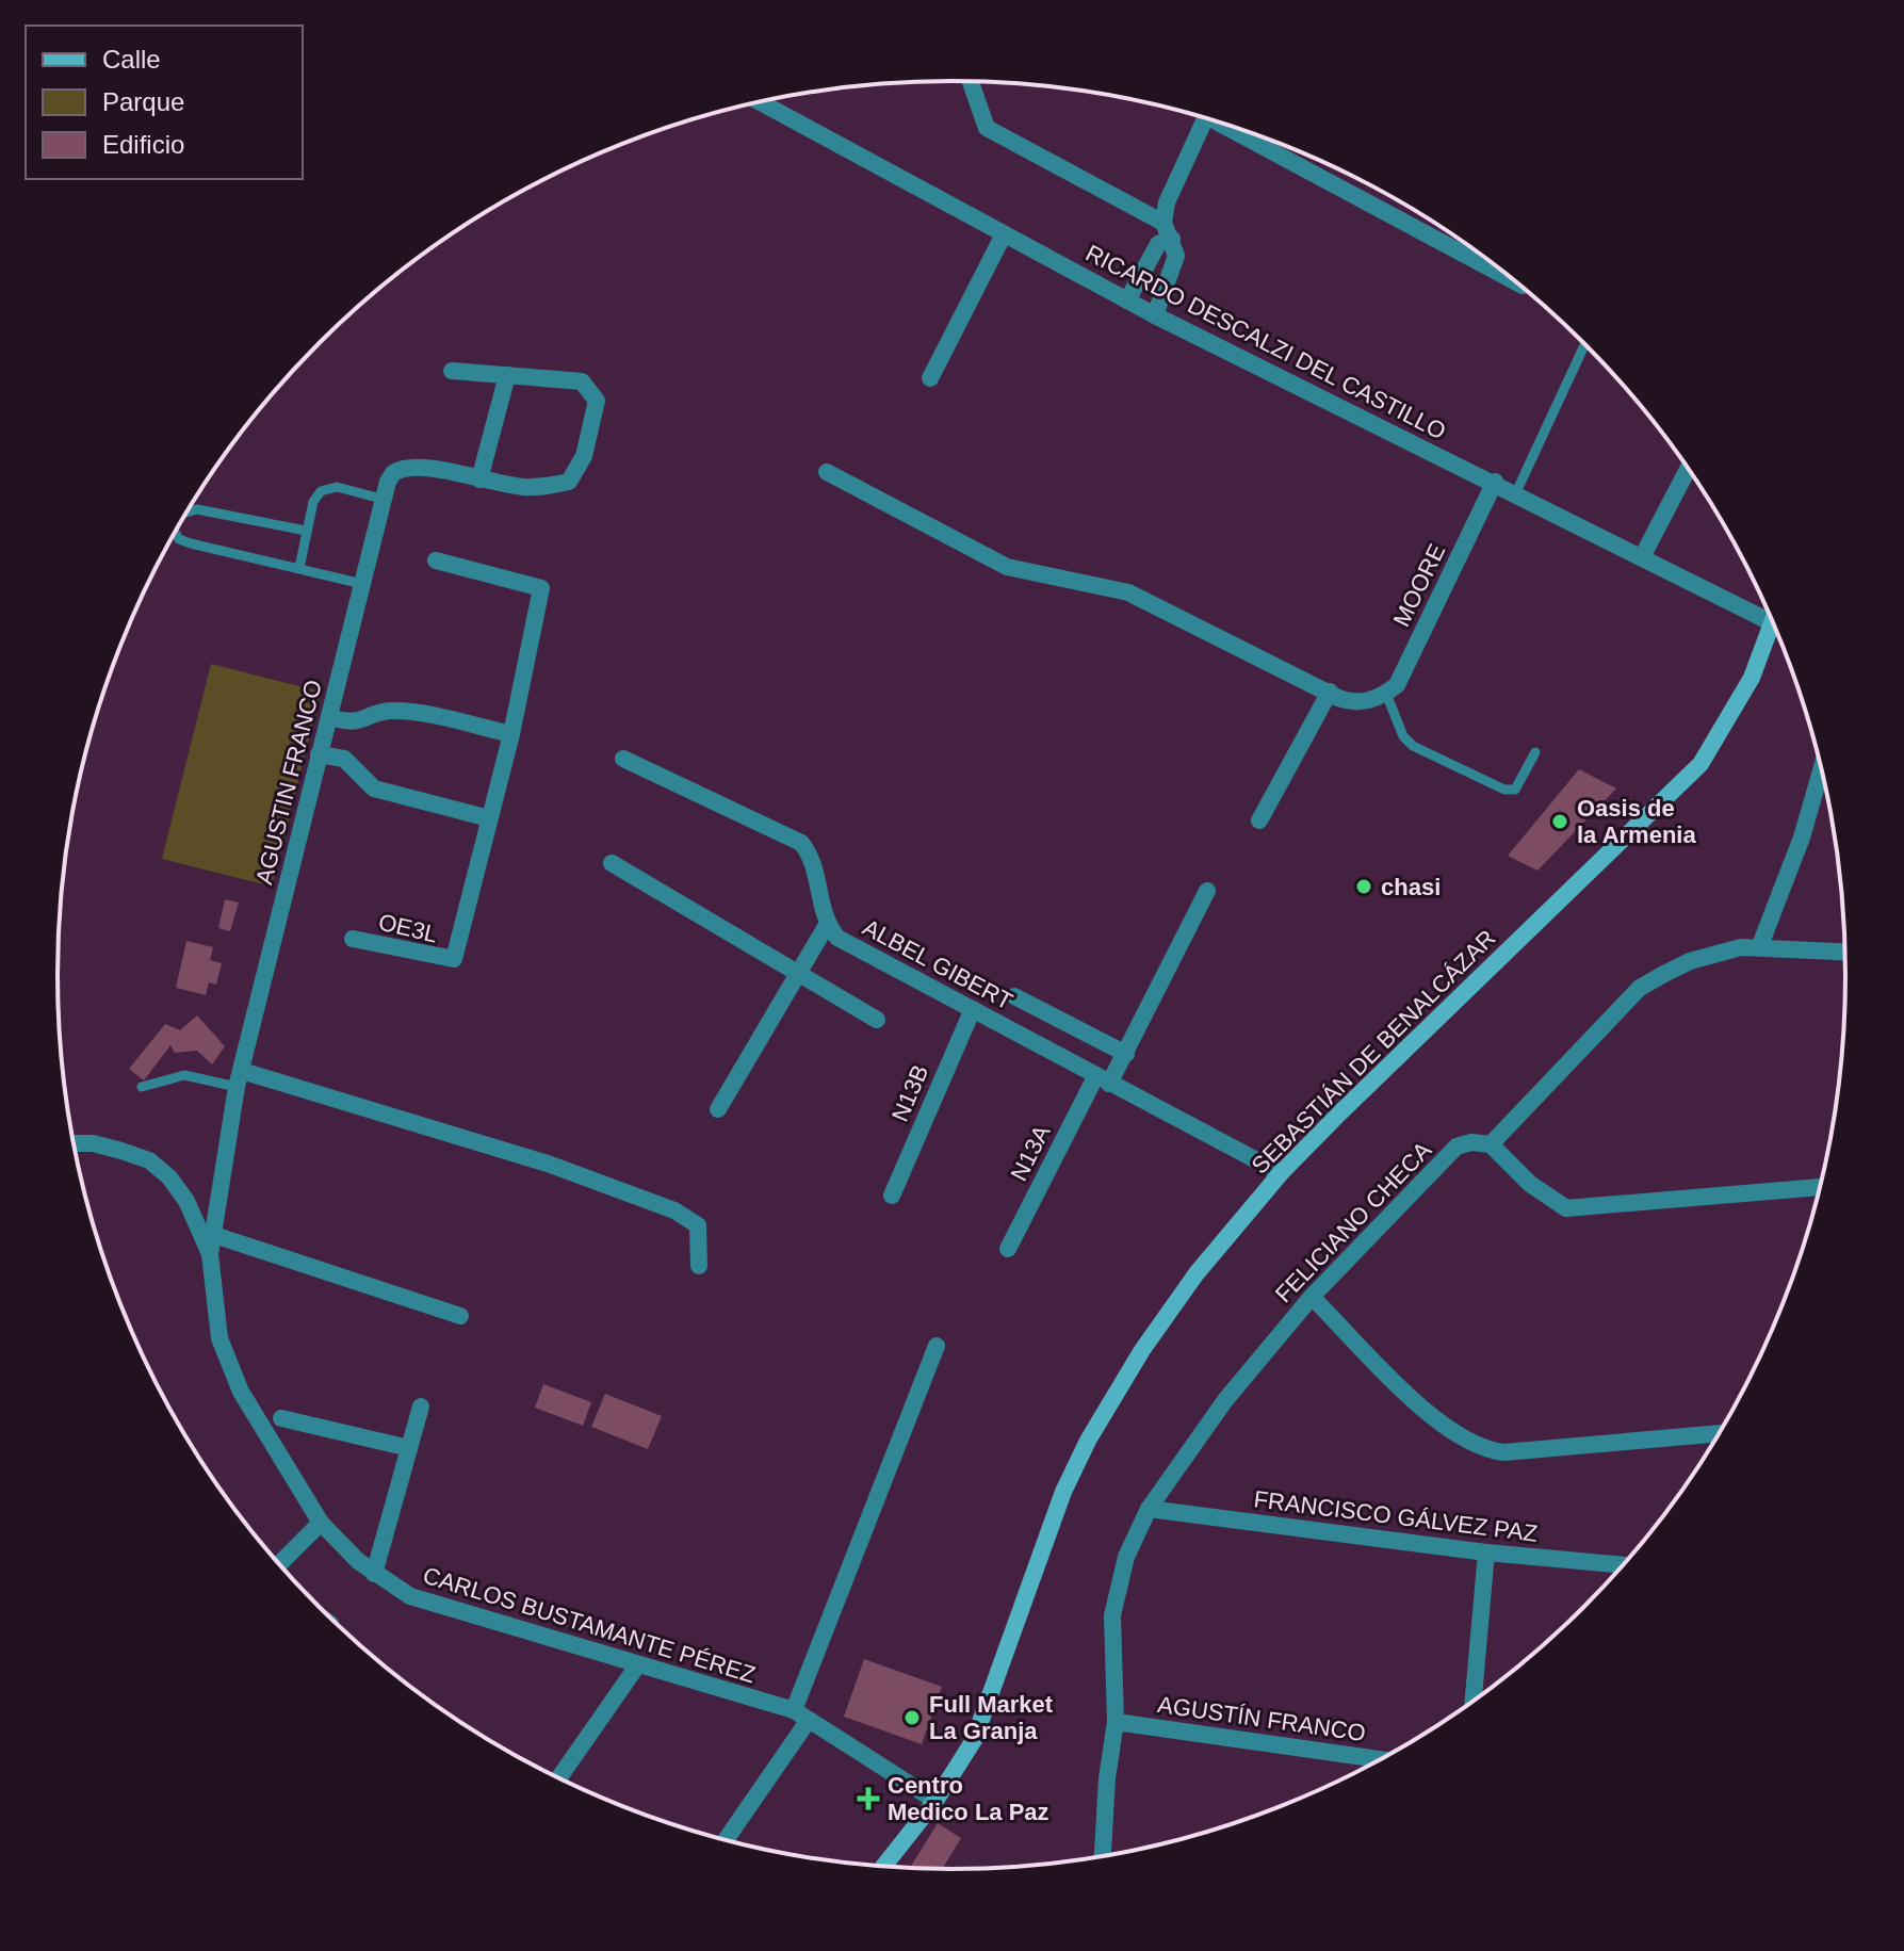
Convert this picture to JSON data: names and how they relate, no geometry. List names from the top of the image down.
{
  "streets": {
    "main road": ["SEBASTIÁN DE BENALCÁZAR"],
    "street": [
      "RICARDO DESCALZI DEL CASTILLO",
      "MOORE",
      "AGUSTIN FRANCO",
      "OE3L",
      "ALBEL GIBERT",
      "N13B",
      "N13A",
      "FELICIANO CHECA",
      "FRANCISCO GÁLVEZ PAZ",
      "CARLOS BUSTAMANTE PÉREZ",
      "AGUSTÍN FRANCO"
    ]
  },
  "crossings": [
    ["RICARDO DESCALZI DEL CASTILLO", "MOORE"],
    ["RICARDO DESCALZI DEL CASTILLO", "SEBASTIÁN DE BENALCÁZAR"],
    ["AGUSTIN FRANCO", "CARLOS BUSTAMANTE PÉREZ"],
    ["ALBEL GIBERT", "SEBASTIÁN DE BENALCÁZAR"],
    ["ALBEL GIBERT", "N13B"],
    ["ALBEL GIBERT", "N13A"],
    ["SEBASTIÁN DE BENALCÁZAR", "CARLOS BUSTAMANTE PÉREZ"],
    ["FELICIANO CHECA", "FRANCISCO GÁLVEZ PAZ"],
    ["FELICIANO CHECA", "AGUSTÍN FRANCO"]
  ],
  "places": {
    "other": ["Oasis de la Armenia", "chasi", "Full Market La Granja"],
    "health": ["Centro Medico La Paz"]
  },
  "legend": ["Calle", "Parque", "Edificio"]
}
